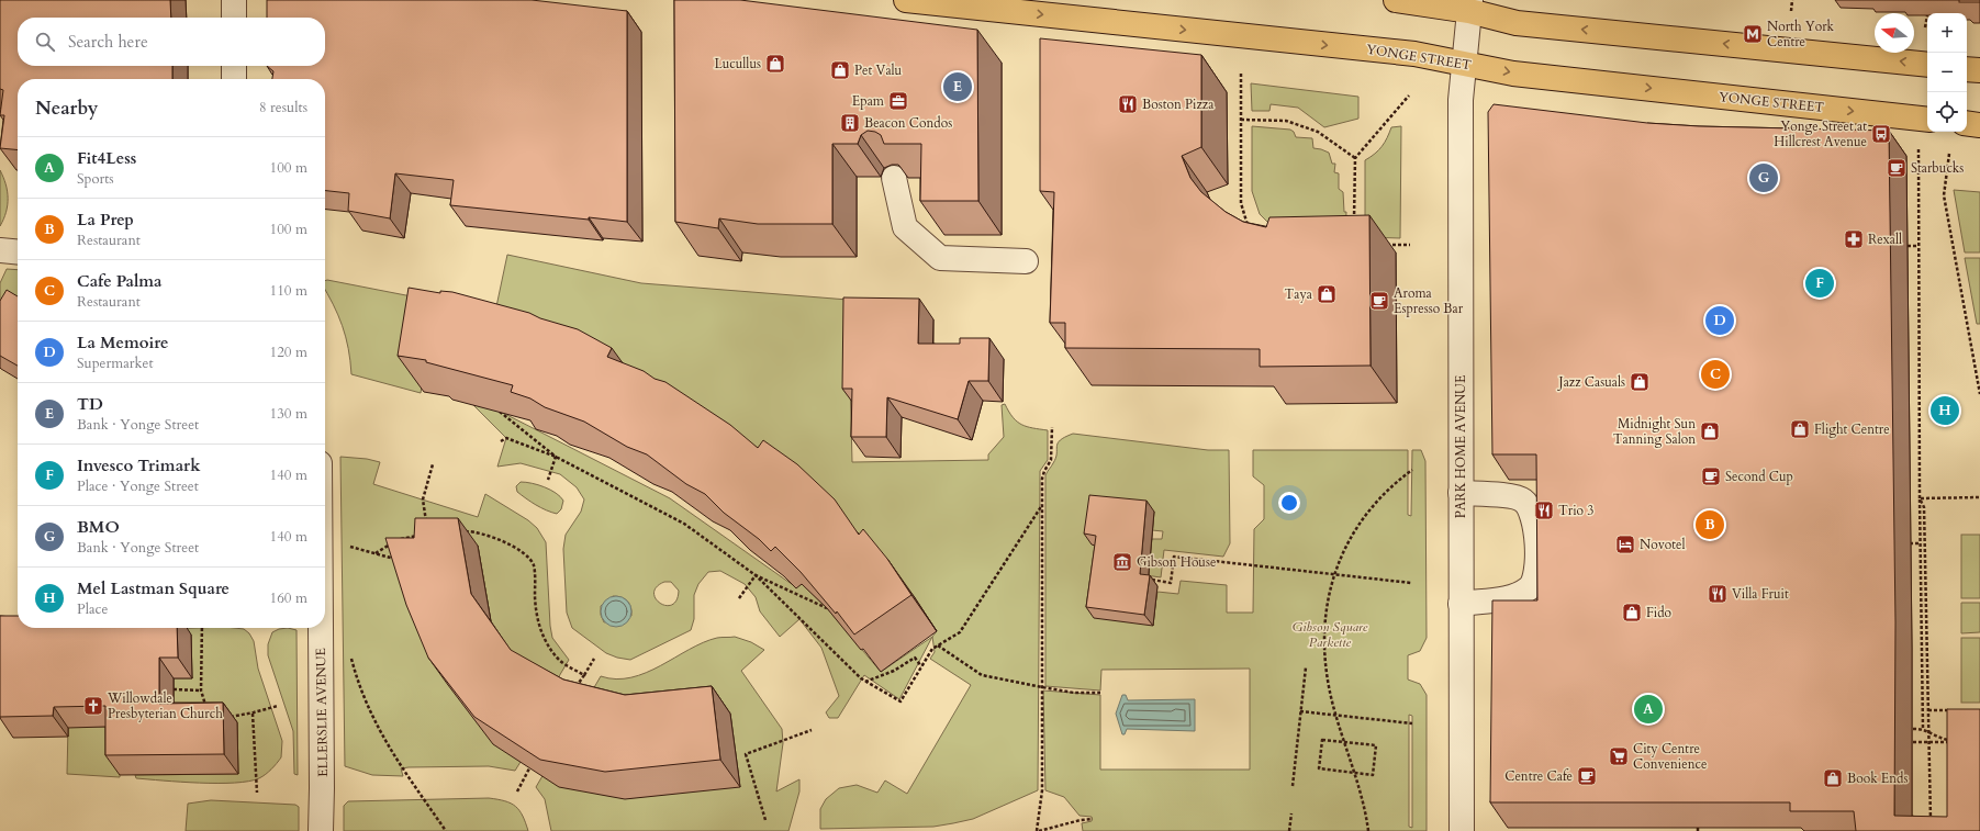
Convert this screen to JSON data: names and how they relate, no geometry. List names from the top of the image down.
{
  "streets": {
    "main road": ["YONGE STREET"],
    "street": ["PARK HOME AVENUE", "ELLERSLIE AVENUE"]
  },
  "crossings": [
    ["YONGE STREET", "PARK HOME AVENUE"]
  ],
  "parks": ["Gibson Square Parkette"],
  "places": {
    "metro station": ["North York Centre"],
    "shop": [
      "Lucullus",
      "Pet Valu",
      "Taya",
      "Jazz Casuals",
      "Flight Centre",
      "Midnight Sun Tanning Salon",
      "Fido",
      "Book Ends"
    ],
    "office": ["Epam"],
    "restaurant": ["Boston Pizza", "Trio 3", "Villa Fruit"],
    "building": ["Beacon Condos"],
    "bus stop": ["Yonge Street at Hillcrest Avenue"],
    "cafe": [
      "Starbucks",
      "Aroma Espresso Bar",
      "Second Cup",
      "Centre Cafe"
    ],
    "pharmacy": ["Rexall"],
    "hotel": ["Novotel"],
    "museum": ["Gibson House"],
    "church": ["Willowdale Presbyterian Church"],
    "supermarket": ["City Centre Convenience"]
  },
  "north": "left",
  "page": {
    "map_buttons": ["+", "−"],
    "search": "Search here",
    "pins": [
      "E",
      "G",
      "F",
      "D",
      "C",
      "H",
      "B",
      "A"
    ],
    "heading": ["Nearby", "8 results"],
    "list": [
      {
        "mark": "A",
        "name": "Fit4Less",
        "note": "Sports",
        "value": "100 m"
      },
      {
        "mark": "B",
        "name": "La Prep",
        "note": "Restaurant",
        "value": "100 m"
      },
      {
        "mark": "C",
        "name": "Cafe Palma",
        "note": "Restaurant",
        "value": "110 m"
      },
      {
        "mark": "D",
        "name": "La Memoire",
        "note": "Supermarket",
        "value": "120 m"
      },
      {
        "mark": "E",
        "name": "TD",
        "note": "Bank · Yonge Street",
        "value": "130 m"
      },
      {
        "mark": "F",
        "name": "Invesco Trimark",
        "note": "Place · Yonge Street",
        "value": "140 m"
      },
      {
        "mark": "G",
        "name": "BMO",
        "note": "Bank · Yonge Street",
        "value": "140 m"
      },
      {
        "mark": "H",
        "name": "Mel Lastman Square",
        "note": "Place",
        "value": "160 m"
      }
    ]
  }
}
